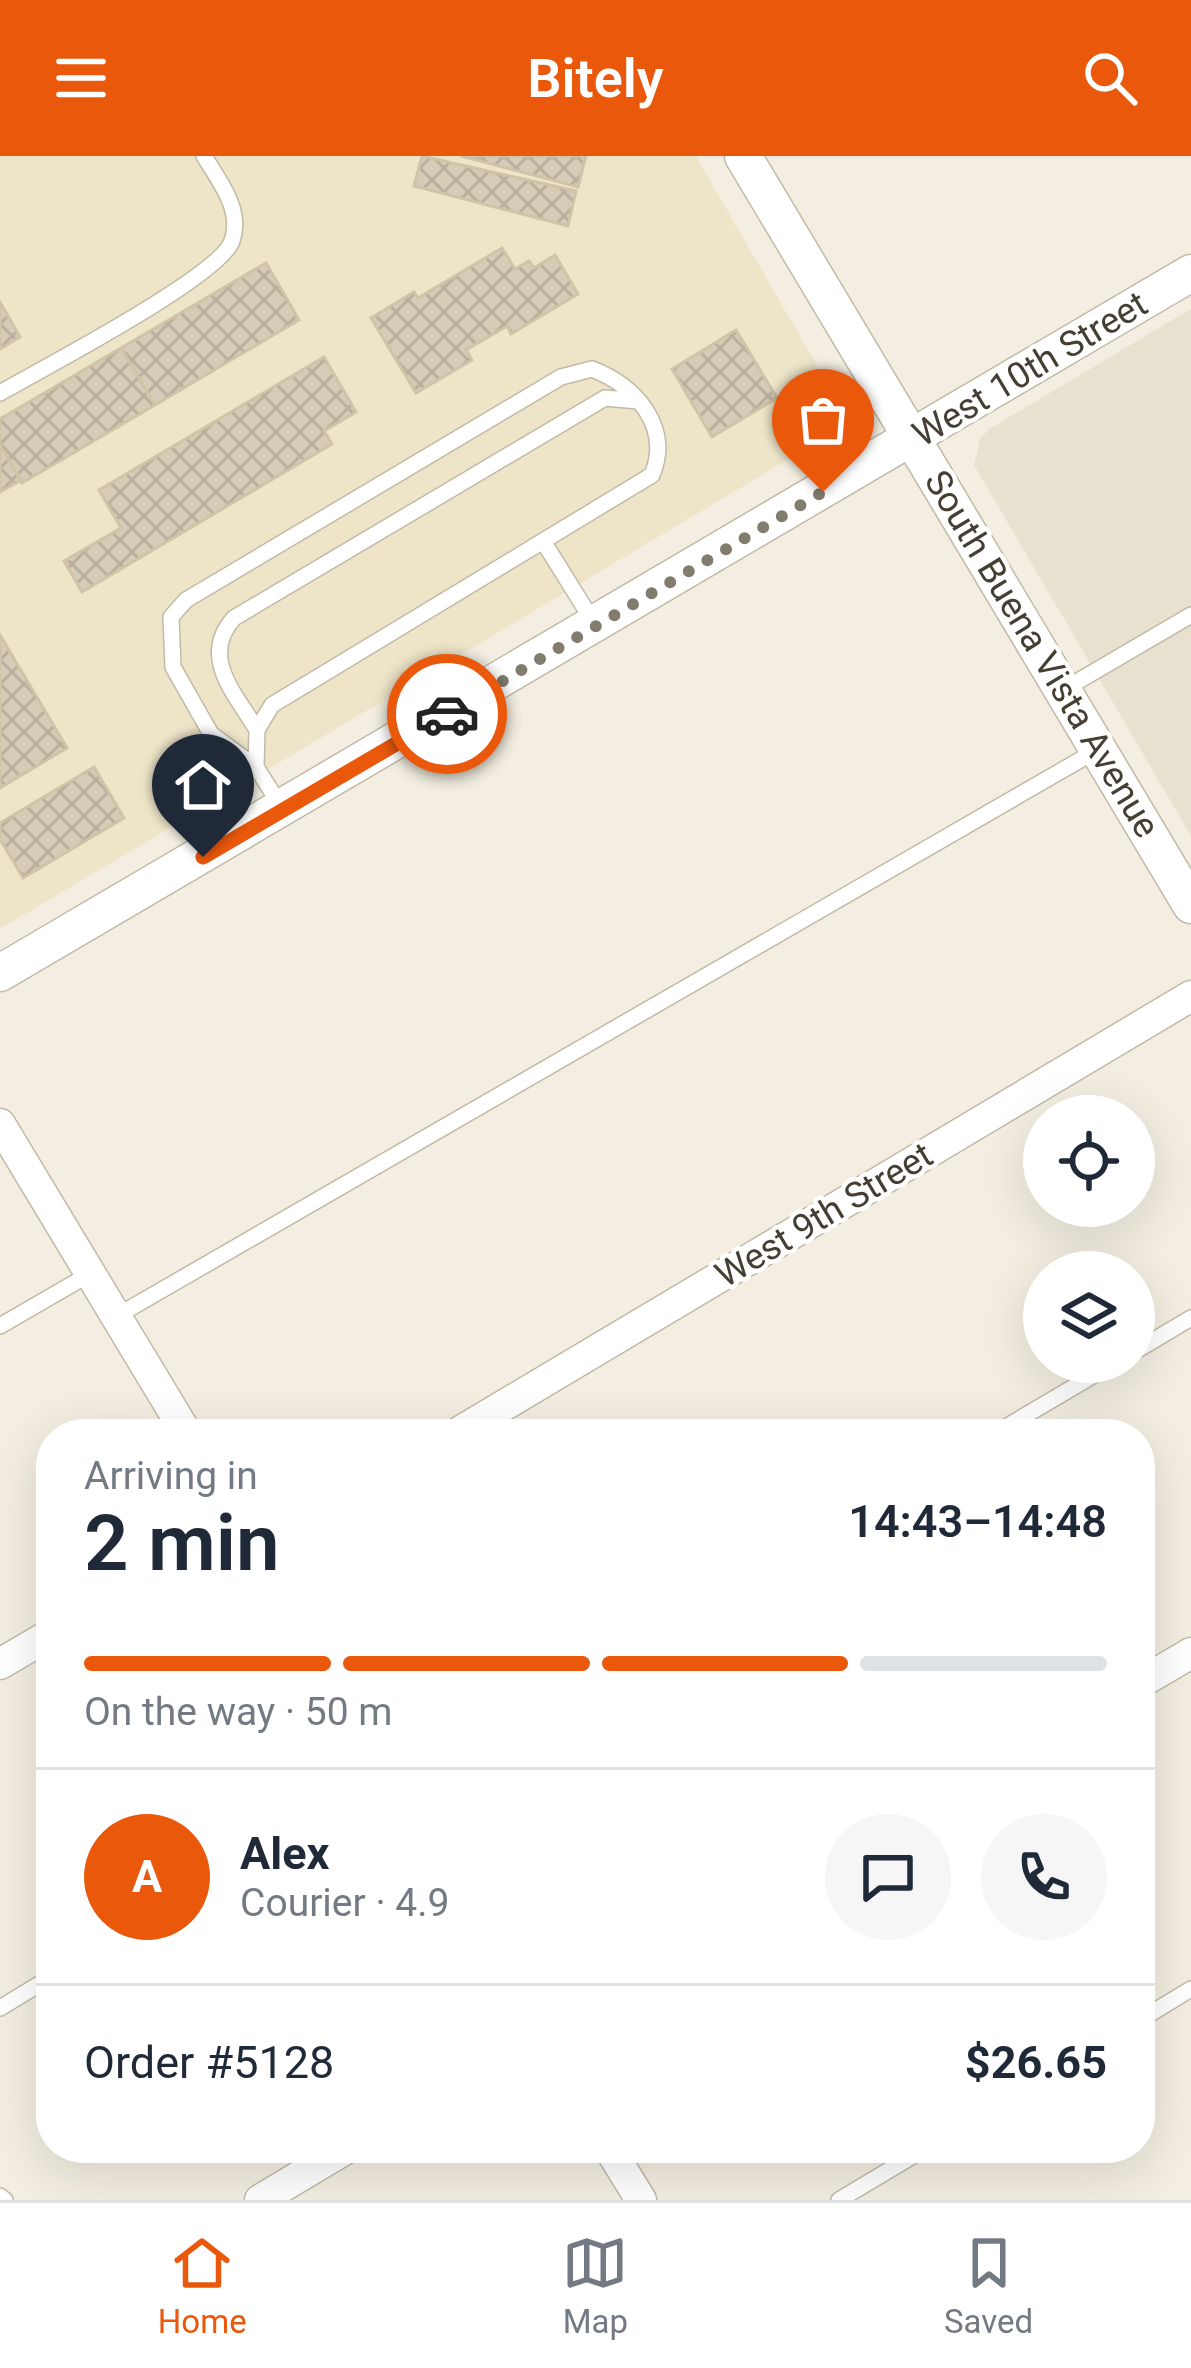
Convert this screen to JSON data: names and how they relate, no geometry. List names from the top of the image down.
{
  "streets": {
    "street": ["West 10th Street", "South Buena Vista Avenue", "West 9th Street"]
  },
  "crossings": [
    ["West 10th Street", "South Buena Vista Avenue"]
  ],
  "page": {
    "header": "Bitely",
    "heading": ["2 min", "Arriving in", "14:43–14:48"],
    "panel": [
      "Alex",
      "Courier · 4.9",
      "Order #5128",
      "$26.65"
    ],
    "bar": "On the way · 50 m",
    "round": "A",
    "tabs": ["Home", "Map", "Saved"]
  }
}
